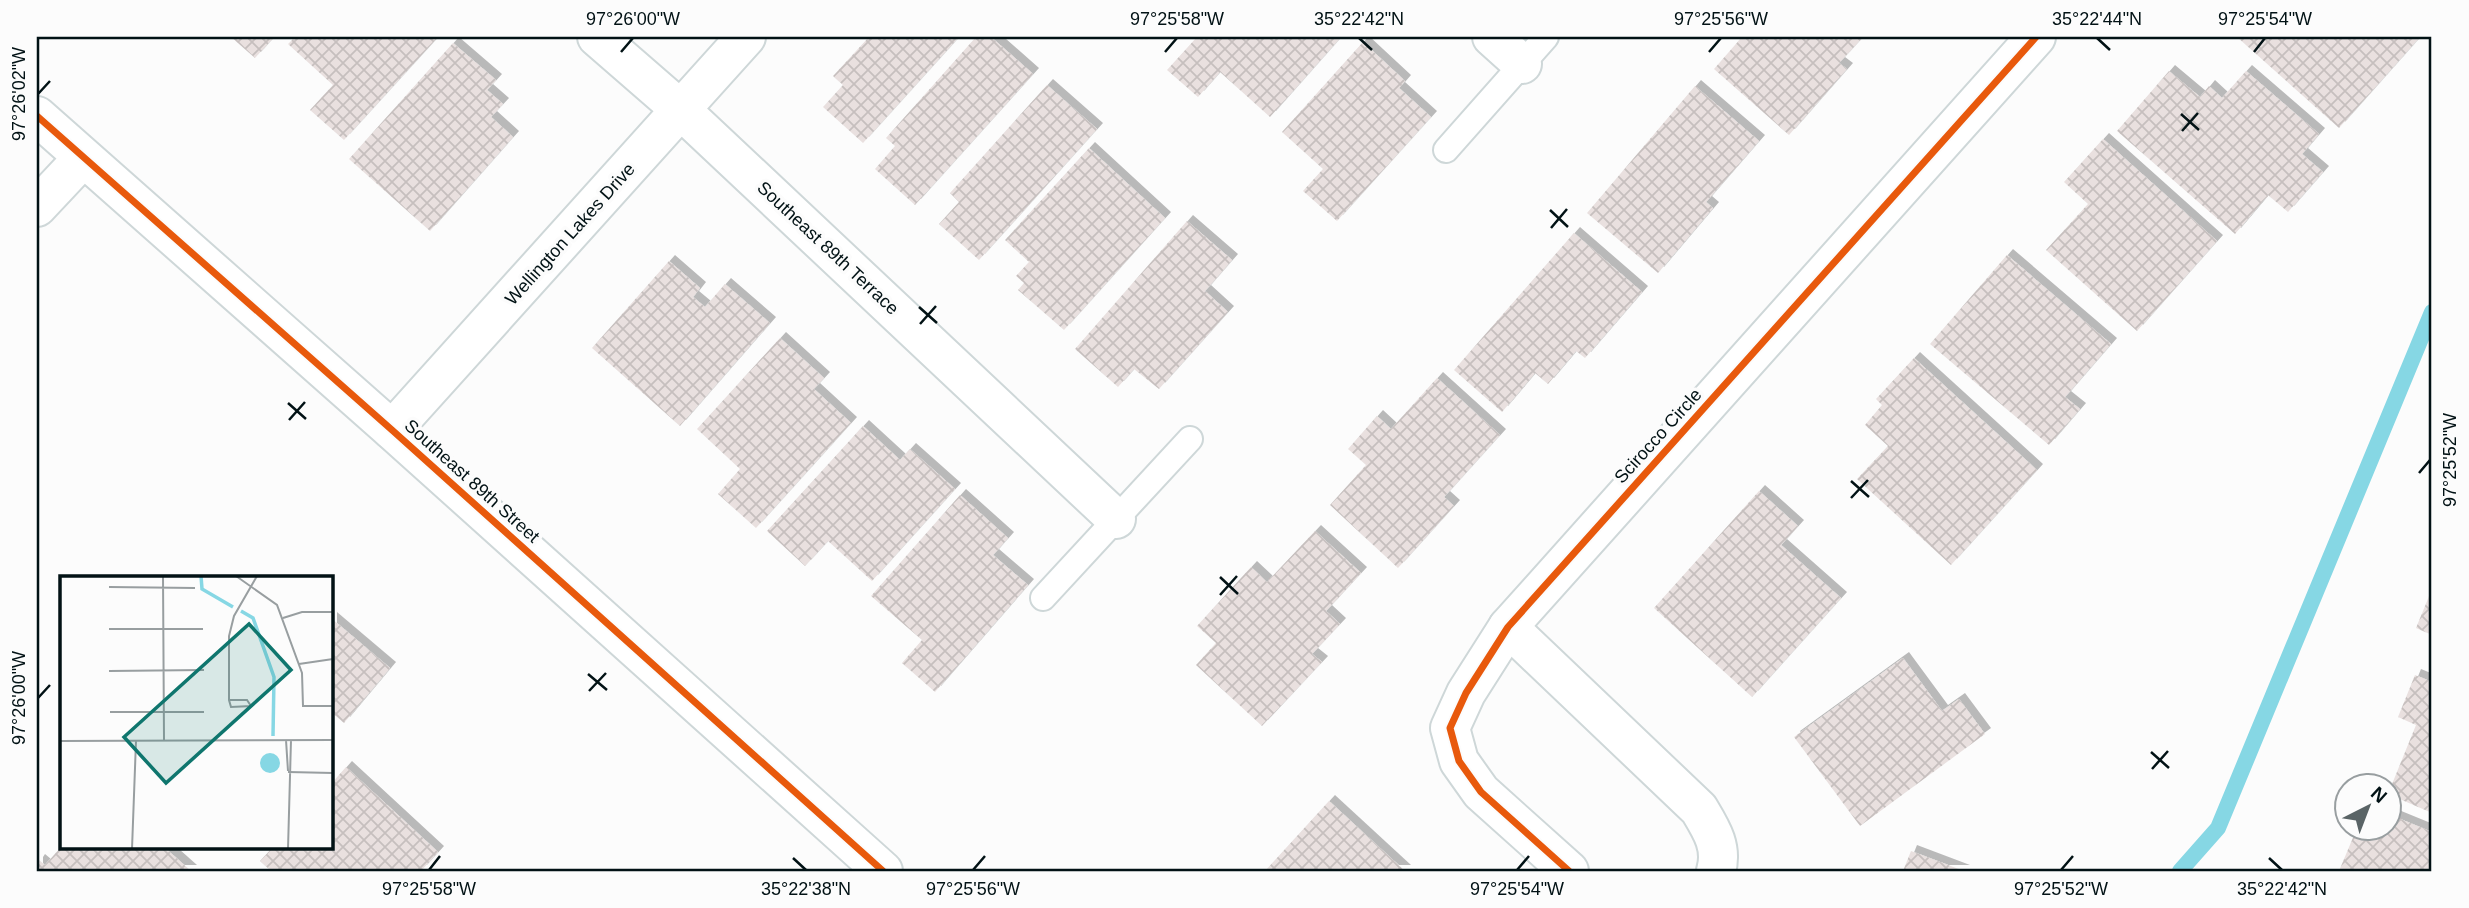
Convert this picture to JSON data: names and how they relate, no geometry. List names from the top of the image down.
{
  "streets": {
    "street": [
      "Wellington Lakes Drive",
      "Southeast 89th Terrace",
      "Scirocco Circle",
      "Southeast 89th Street"
    ]
  },
  "crossings": [
    ["Wellington Lakes Drive", "Southeast 89th Terrace"],
    ["Wellington Lakes Drive", "Southeast 89th Street"]
  ],
  "north": "top right",
  "coordinates": [
    "97°26'00\"W",
    "97°25'58\"W",
    "35°22'42\"N",
    "97°25'56\"W",
    "35°22'44\"N",
    "97°25'54\"W",
    "97°26'02\"W",
    "97°25'52\"W",
    "35°22'38\"N"
  ]
}
